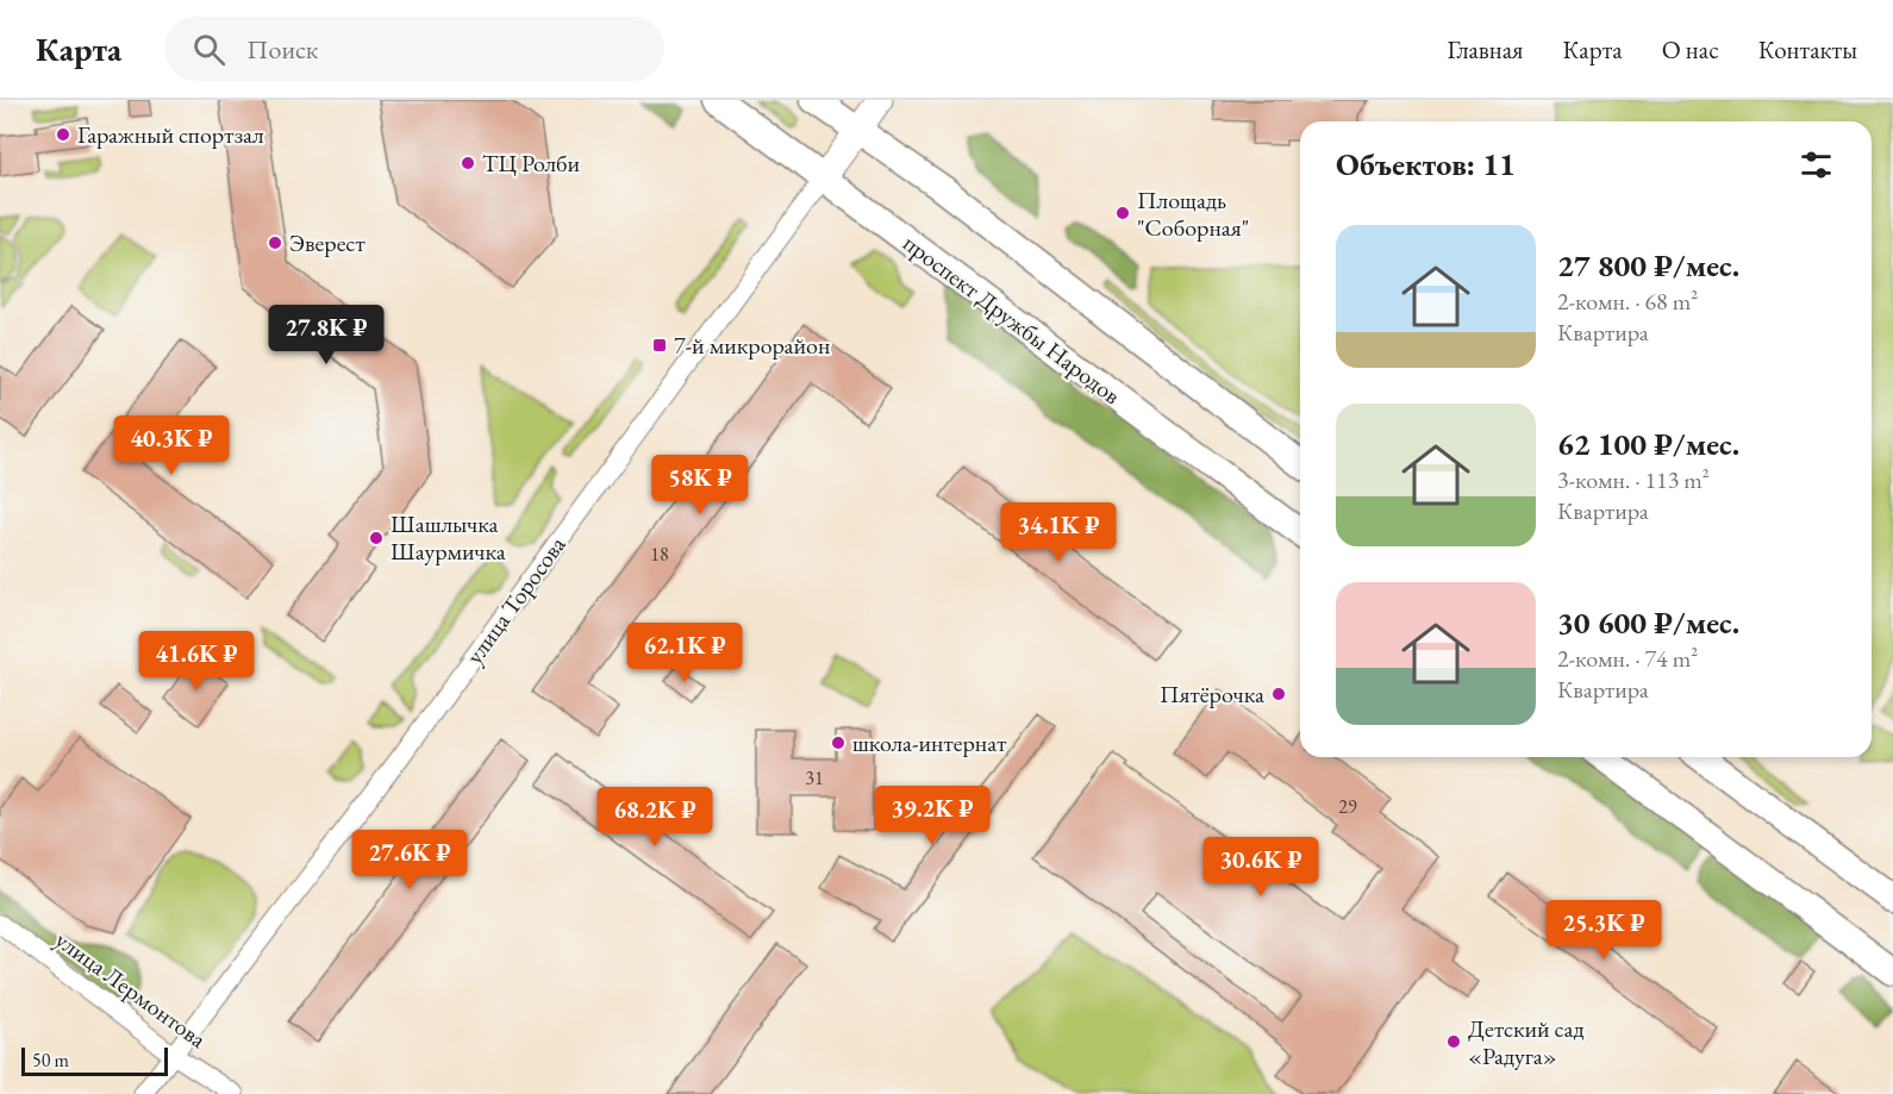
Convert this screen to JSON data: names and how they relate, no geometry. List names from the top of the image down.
{
  "streets": {
    "main road": ["проспект Дружбы Народов"],
    "street": ["улица Торосова", "улица Лермонтова"]
  },
  "crossings": [
    ["проспект Дружбы Народов", "улица Торосова"],
    ["улица Торосова", "улица Лермонтова"]
  ],
  "places": {
    "other": [
      "Гаражный спортзал",
      "ТЦ Ролби",
      "Площадь \"Соборная\"",
      "Эверест",
      "Шашлычка Шаурмичка",
      "Пятёрочка",
      "школа-интернат",
      "Детский сад «Радуга»"
    ],
    "transit": ["7-й микрорайон"]
  },
  "house_numbers": ["18", "31", "29"],
  "scale_bar": "50 m",
  "page": {
    "header": "Карта",
    "search": "Поиск",
    "nav": [
      "Главная",
      "Карта",
      "О нас",
      "Контакты"
    ],
    "heading": "Объектов: 11",
    "list": [
      {
        "name": "27 800 ₽/мес.",
        "note": "2-комн. · 68 m² · Квартира"
      },
      {
        "name": "62 100 ₽/мес.",
        "note": "3-комн. · 113 m² · Квартира"
      },
      {
        "name": "30 600 ₽/мес.",
        "note": "2-комн. · 74 m² · Квартира"
      }
    ],
    "price": [
      "27.8K ₽",
      "40.3K ₽",
      "58K ₽",
      "34.1K ₽",
      "62.1K ₽",
      "41.6K ₽",
      "39.2K ₽",
      "68.2K ₽",
      "27.6K ₽",
      "30.6K ₽",
      "25.3K ₽"
    ],
    "scale": "50 m"
  }
}
